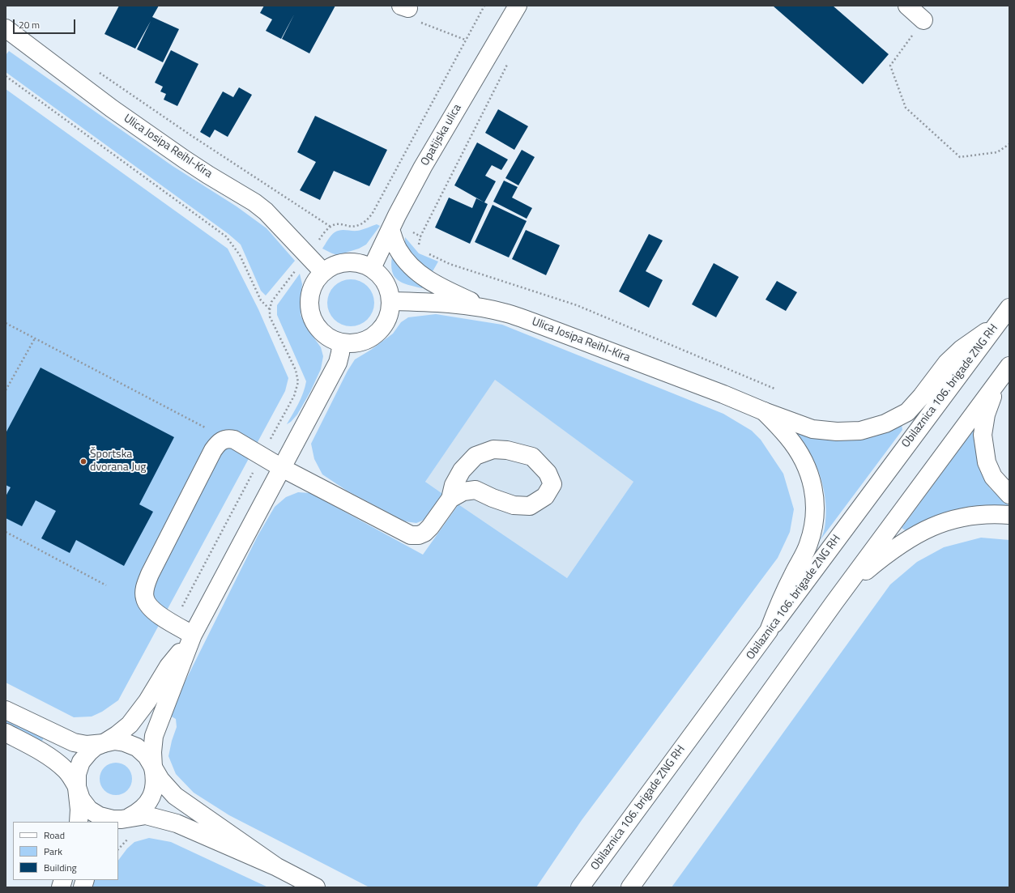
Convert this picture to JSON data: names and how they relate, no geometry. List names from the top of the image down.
{
  "streets": {
    "main road": ["Opatijska ulica", "Ulica Josipa Reihl-Kira", "Obilaznica 106. brigade ZNG RH"]
  },
  "crossings": [
    ["Opatijska ulica", "Ulica Josipa Reihl-Kira"],
    ["Ulica Josipa Reihl-Kira", "Obilaznica 106. brigade ZNG RH"]
  ],
  "places": ["Športska dvorana Jug"],
  "legend": ["Road", "Park", "Building"],
  "scale_bar": "20 m"
}
